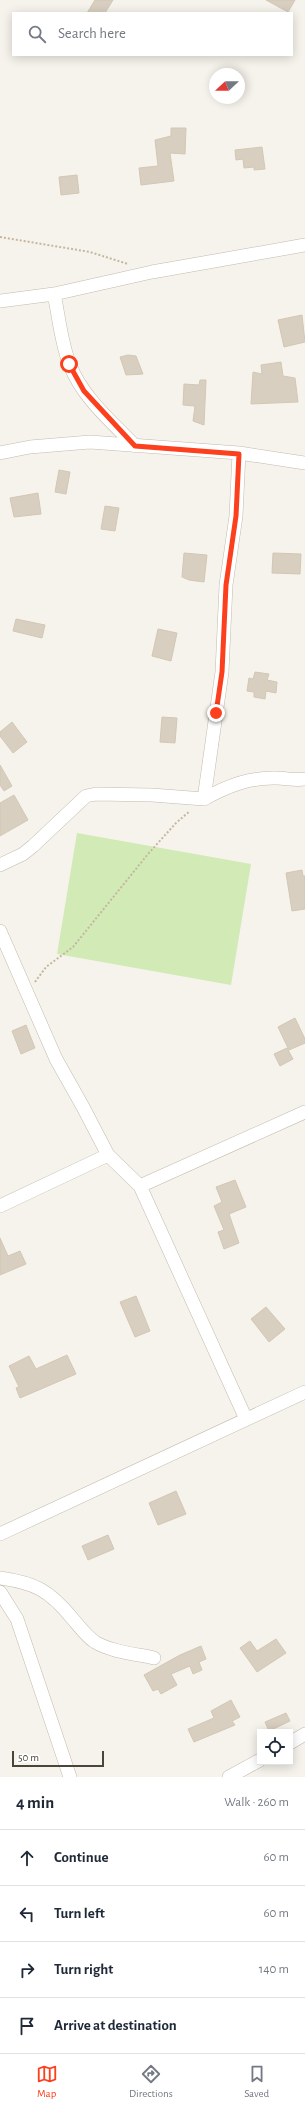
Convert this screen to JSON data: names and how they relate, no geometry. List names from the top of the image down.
{
  "scale_bar": "50 m",
  "north": "left",
  "page": {
    "search": "Search here",
    "scale": "50 m",
    "heading": ["4 min", "Walk · 260 m"],
    "list": [
      ["Continue", "60 m"],
      ["Turn left", "60 m"],
      ["Turn right", "140 m"],
      "Arrive at destination"
    ],
    "nav": ["Map", "Directions", "Saved"]
  }
}
